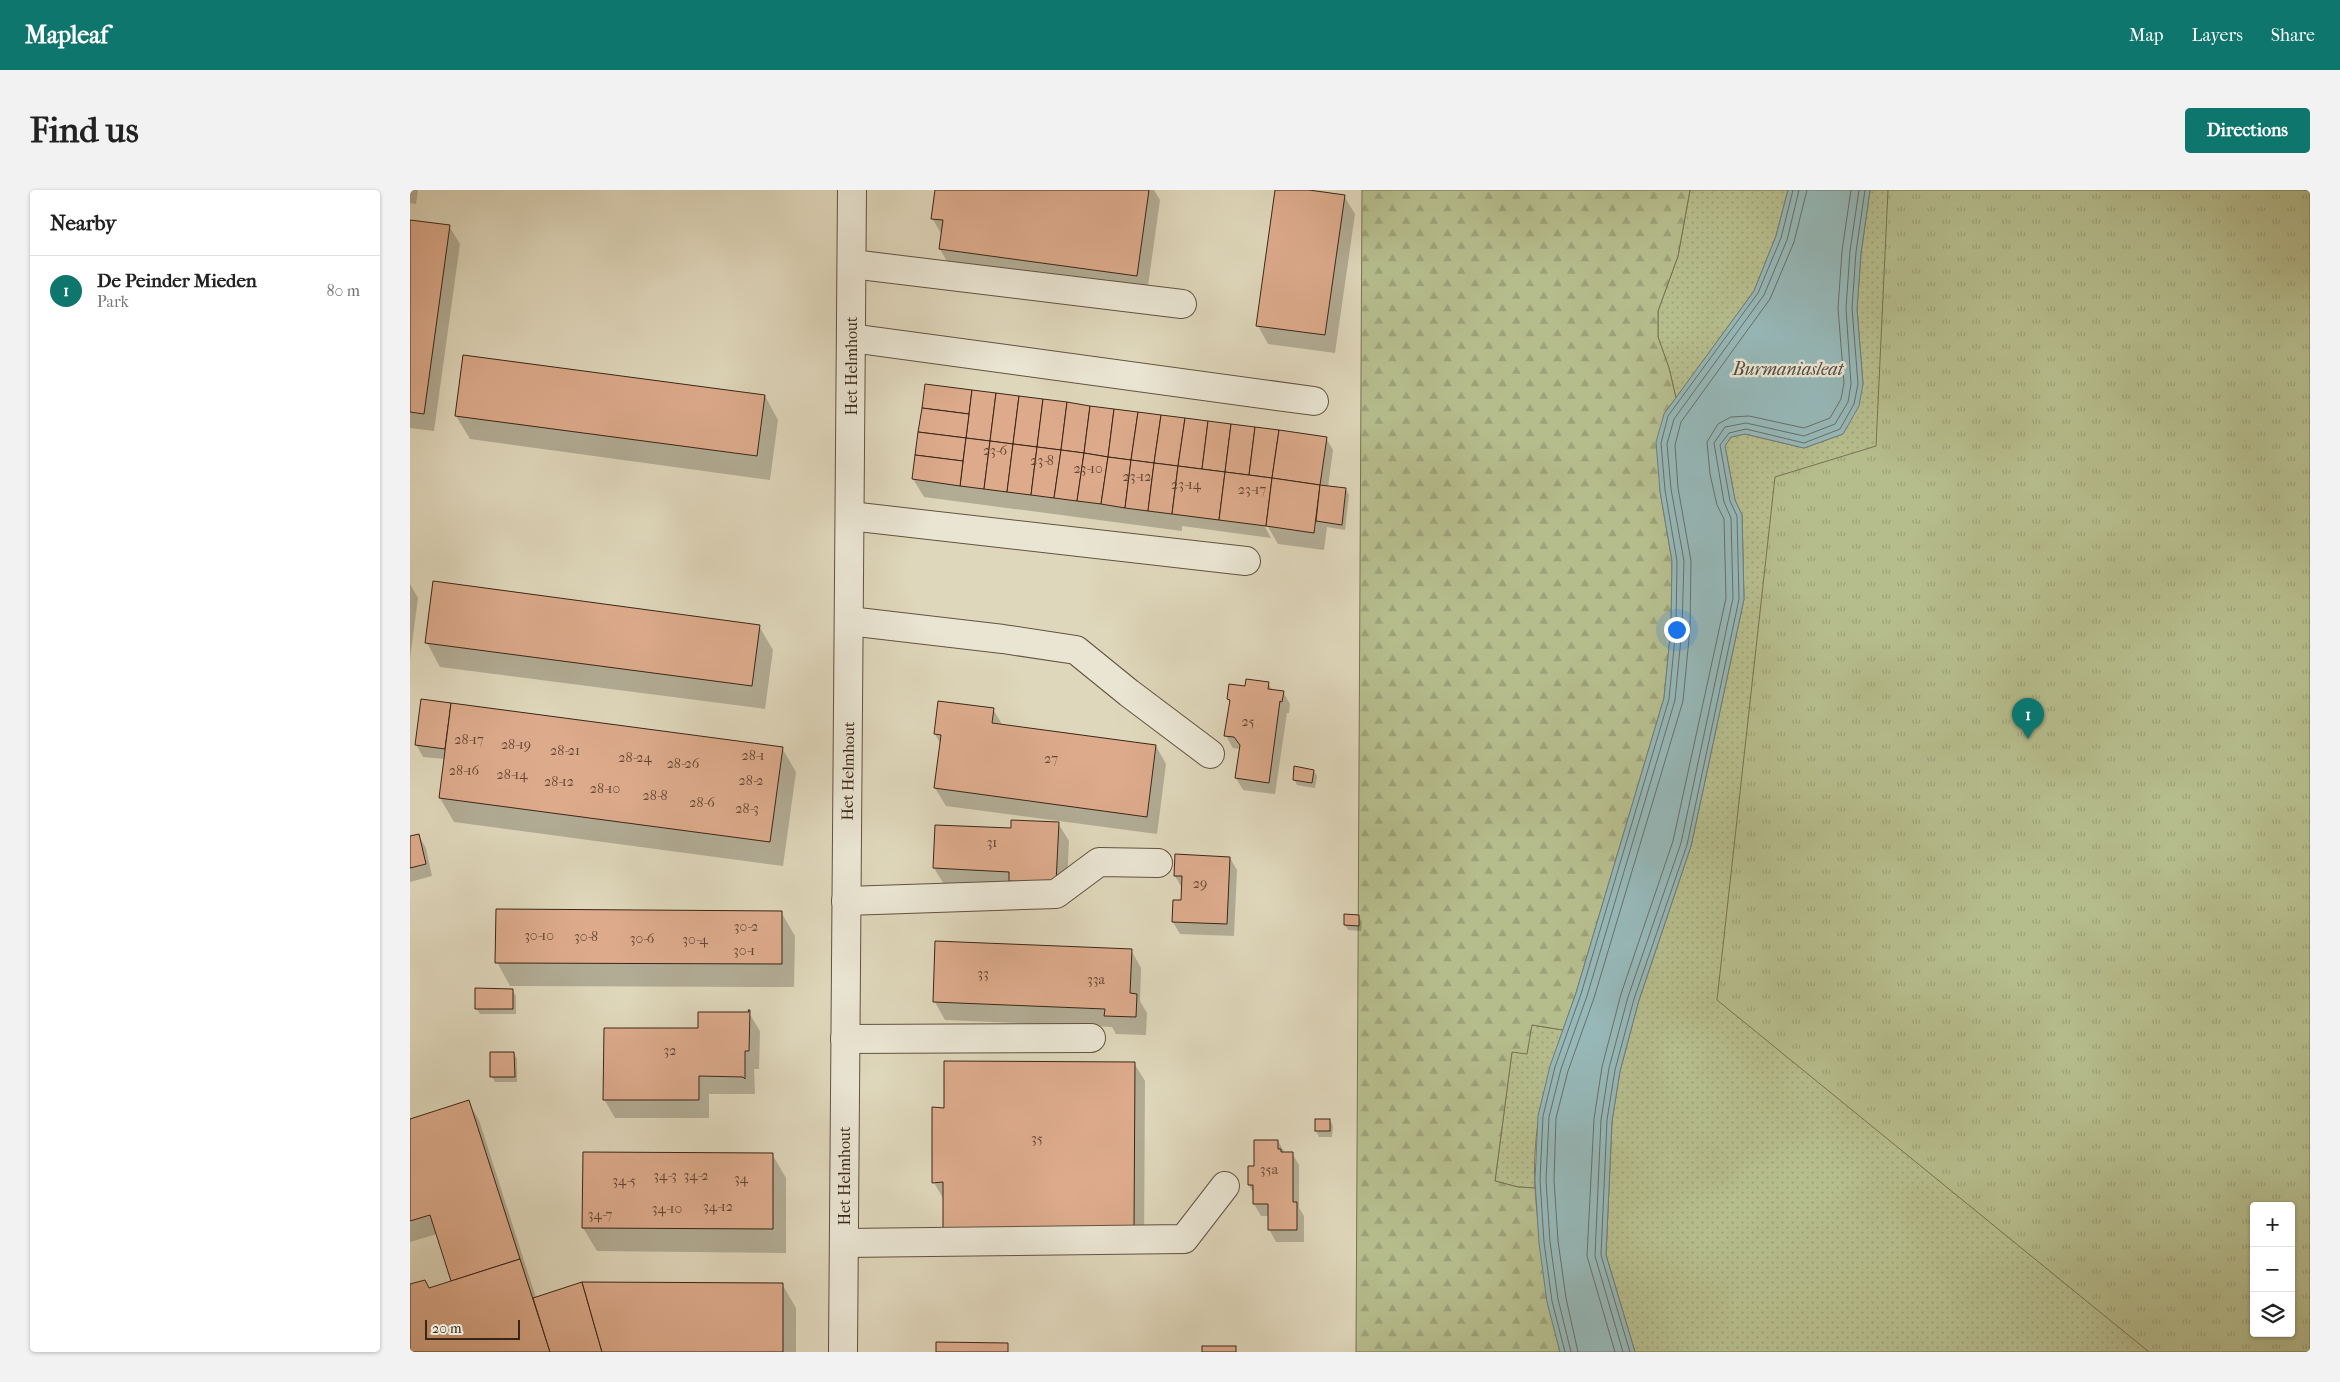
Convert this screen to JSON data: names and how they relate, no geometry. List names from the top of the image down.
{
  "streets": {
    "street": ["Het Helmhout"]
  },
  "water": ["Burmaniasleat"],
  "house_numbers": [
    "23-6",
    "23-8",
    "23-10",
    "23-12",
    "23-14",
    "23-17",
    "25",
    "28-17",
    "28-19",
    "28-21",
    "28-1",
    "28-24",
    "27",
    "28-26",
    "28-16",
    "28-14",
    "28-2",
    "28-12",
    "28-10",
    "28-8",
    "28-6",
    "28-3",
    "31",
    "29",
    "30-2",
    "30-10",
    "30-8",
    "30-6",
    "30-4",
    "30-1",
    "33",
    "33a",
    "32",
    "35",
    "35a",
    "34-3",
    "34-2",
    "34",
    "34-5",
    "34-12",
    "34-10",
    "34-7"
  ],
  "scale_bar": "20 m",
  "page": {
    "header": "Mapleaf",
    "nav": ["Map", "Layers", "Share"],
    "buttons": "Directions",
    "title": "Find us",
    "heading": "Nearby",
    "list": [
      {
        "mark": "1",
        "name": "De Peinder Mieden",
        "note": "Park",
        "value": "80 m"
      }
    ],
    "pins": "1",
    "map_buttons": ["+", "−"],
    "scale": "20 m"
  }
}
